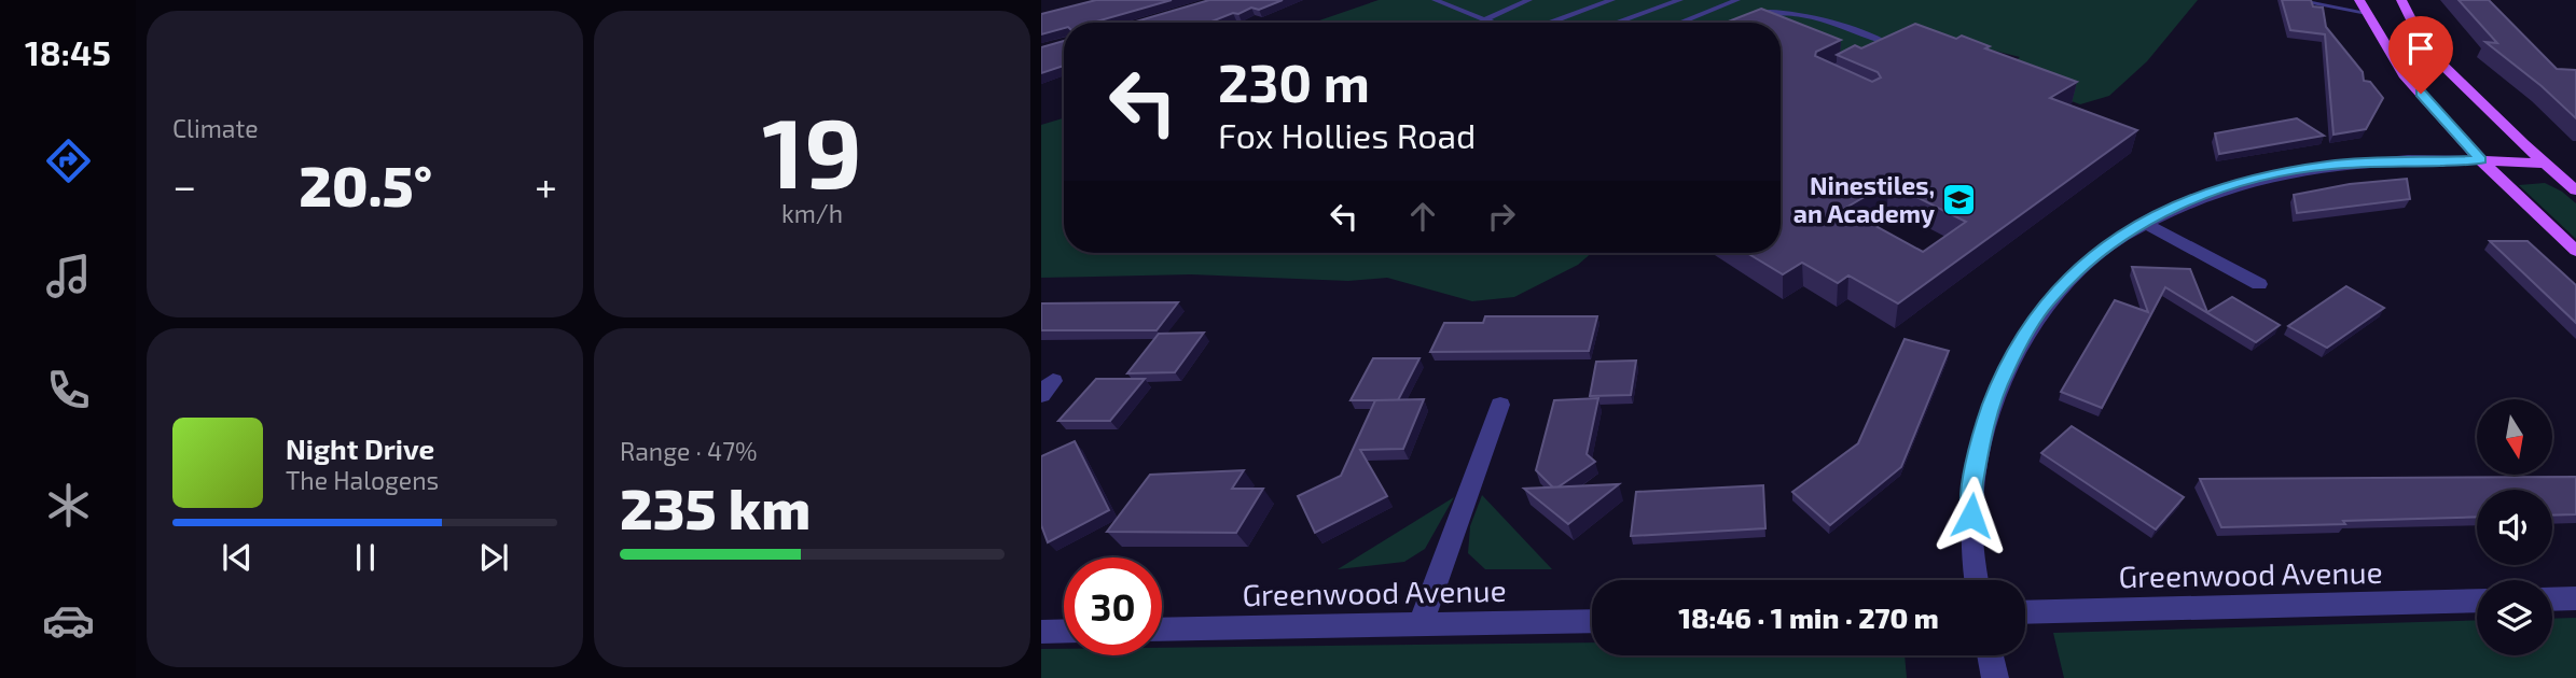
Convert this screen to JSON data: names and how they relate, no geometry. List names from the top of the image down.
{
  "streets": {
    "street": ["Greenwood Avenue"]
  },
  "places": {
    "school or university": ["Ninestiles, an Academy"]
  },
  "north": "bottom",
  "page": {
    "tabs": "18:45",
    "tile": [
      "Climate",
      ["19", "km/h"],
      ["Range · 47%", "235 km"]
    ],
    "turn": ["230 m", "Fox Hollies Road"],
    "heat": ["−", "20.5°", "+"],
    "song": ["Night Drive", "The Halogens"],
    "limit": "30",
    "trip": "18:46 · 1 min · 270 m"
  }
}
